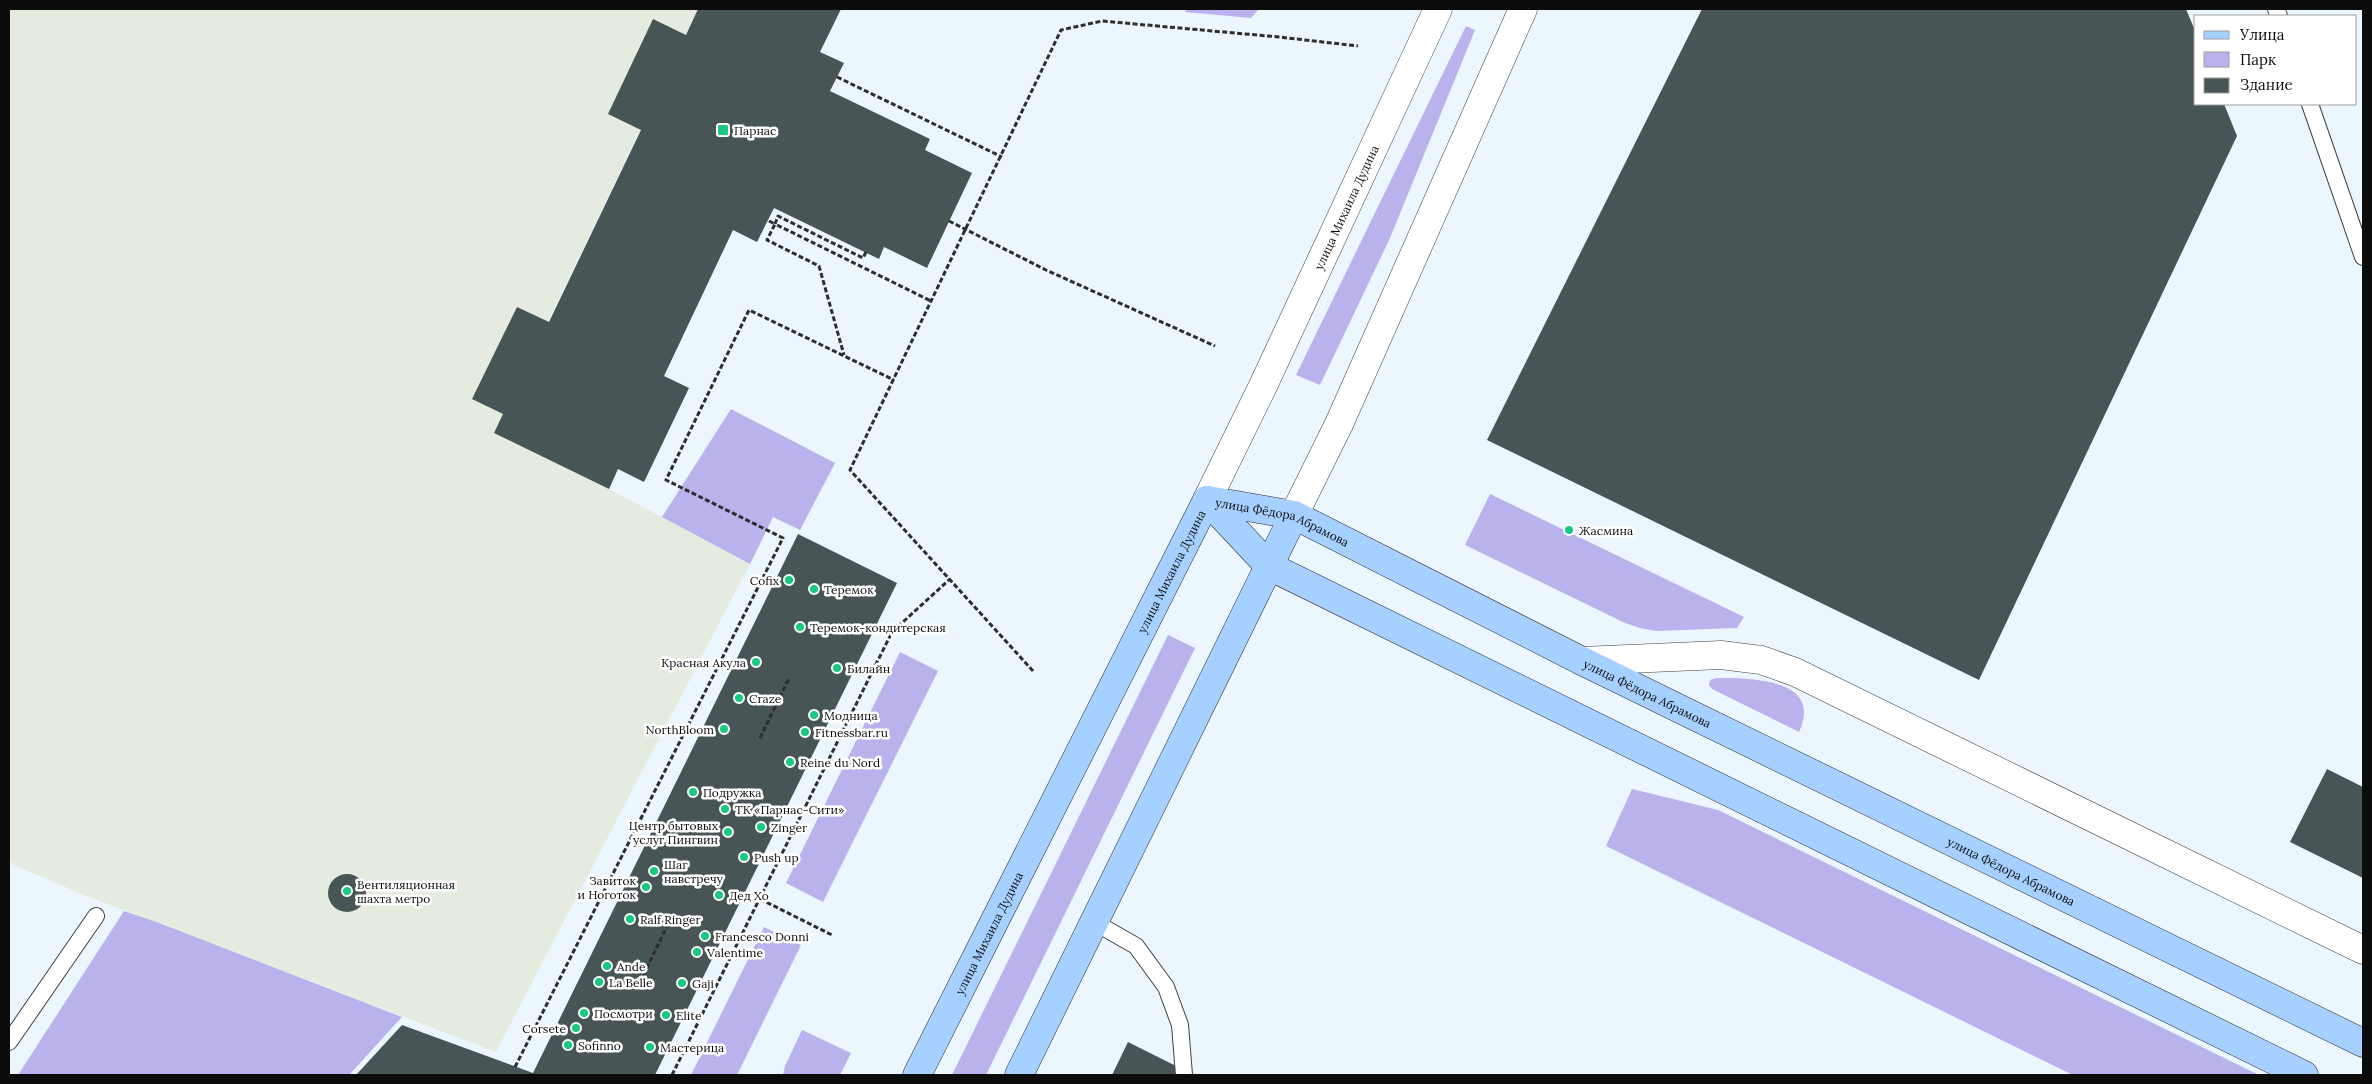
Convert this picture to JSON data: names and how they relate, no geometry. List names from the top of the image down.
{
  "streets": {
    "street": ["улица Михаила Дудина", "улица Фёдора Абрамова"]
  },
  "crossings": [
    ["улица Михаила Дудина", "улица Фёдора Абрамова"]
  ],
  "places": {
    "transit": ["Парнас"],
    "other": [
      "Жасмина",
      "Cofix",
      "Теремок",
      "Теремок-кондитерская",
      "Красная Акула",
      "Билайн",
      "Craze",
      "Модница",
      "NorthBloom",
      "Fitnessbar.ru",
      "Reine du Nord",
      "Подружка",
      "ТК «Парнас-Сити»",
      "Zinger",
      "Центр бытовых услуг Пингвин",
      "Push up",
      "Шаг навстречу",
      "Завиток и Ноготок",
      "Вентиляционная шахта метро",
      "Дед Хо",
      "Ralf Ringer",
      "Francesco Donni",
      "Valentime",
      "Ande",
      "La Belle",
      "Gaji",
      "Посмотри",
      "Elite",
      "Corsete",
      "Sofinno",
      "Мастерица"
    ]
  },
  "legend": ["Улица", "Парк", "Здание"]
}
